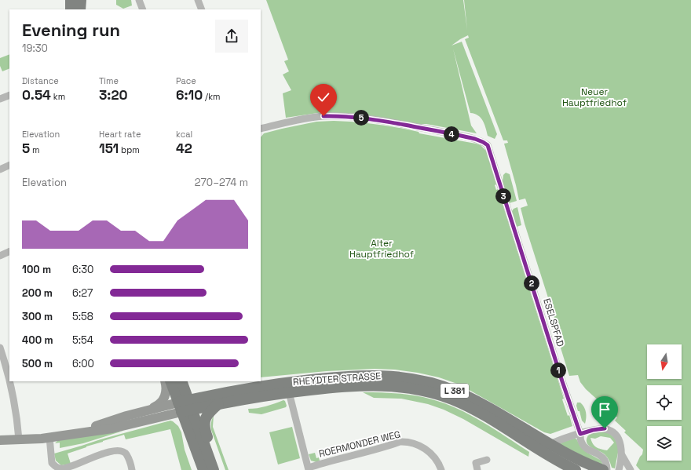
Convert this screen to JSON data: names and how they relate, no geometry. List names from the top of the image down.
{
  "streets": {
    "main road": ["RHEYDTER STRASSE", "L 381"],
    "street": ["ESELSPFAD", "ROERMONDER WEG"]
  },
  "parks": ["Neuer Hauptfriedhof", "Alter Hauptfriedhof"],
  "north": "bottom",
  "page": {
    "heading": ["Evening run", "19:30"],
    "stats": [
      ["Distance", "0.54 km"],
      ["Time", "3:20"],
      ["Pace", "6:10 /km"],
      ["Elevation", "5 m"],
      ["Heart rate", "151 bpm"],
      ["kcal", "42"]
    ],
    "pins": [
      "5",
      "4",
      "3",
      "2",
      "1"
    ],
    "chart": ["Elevation", "270–274 m"],
    "list": [
      {
        "name": "100 m",
        "note": "6:30"
      },
      {
        "name": "200 m",
        "note": "6:27"
      },
      {
        "name": "300 m",
        "note": "5:58"
      },
      {
        "name": "400 m",
        "note": "5:54"
      },
      {
        "name": "500 m",
        "note": "6:00"
      }
    ]
  }
}
